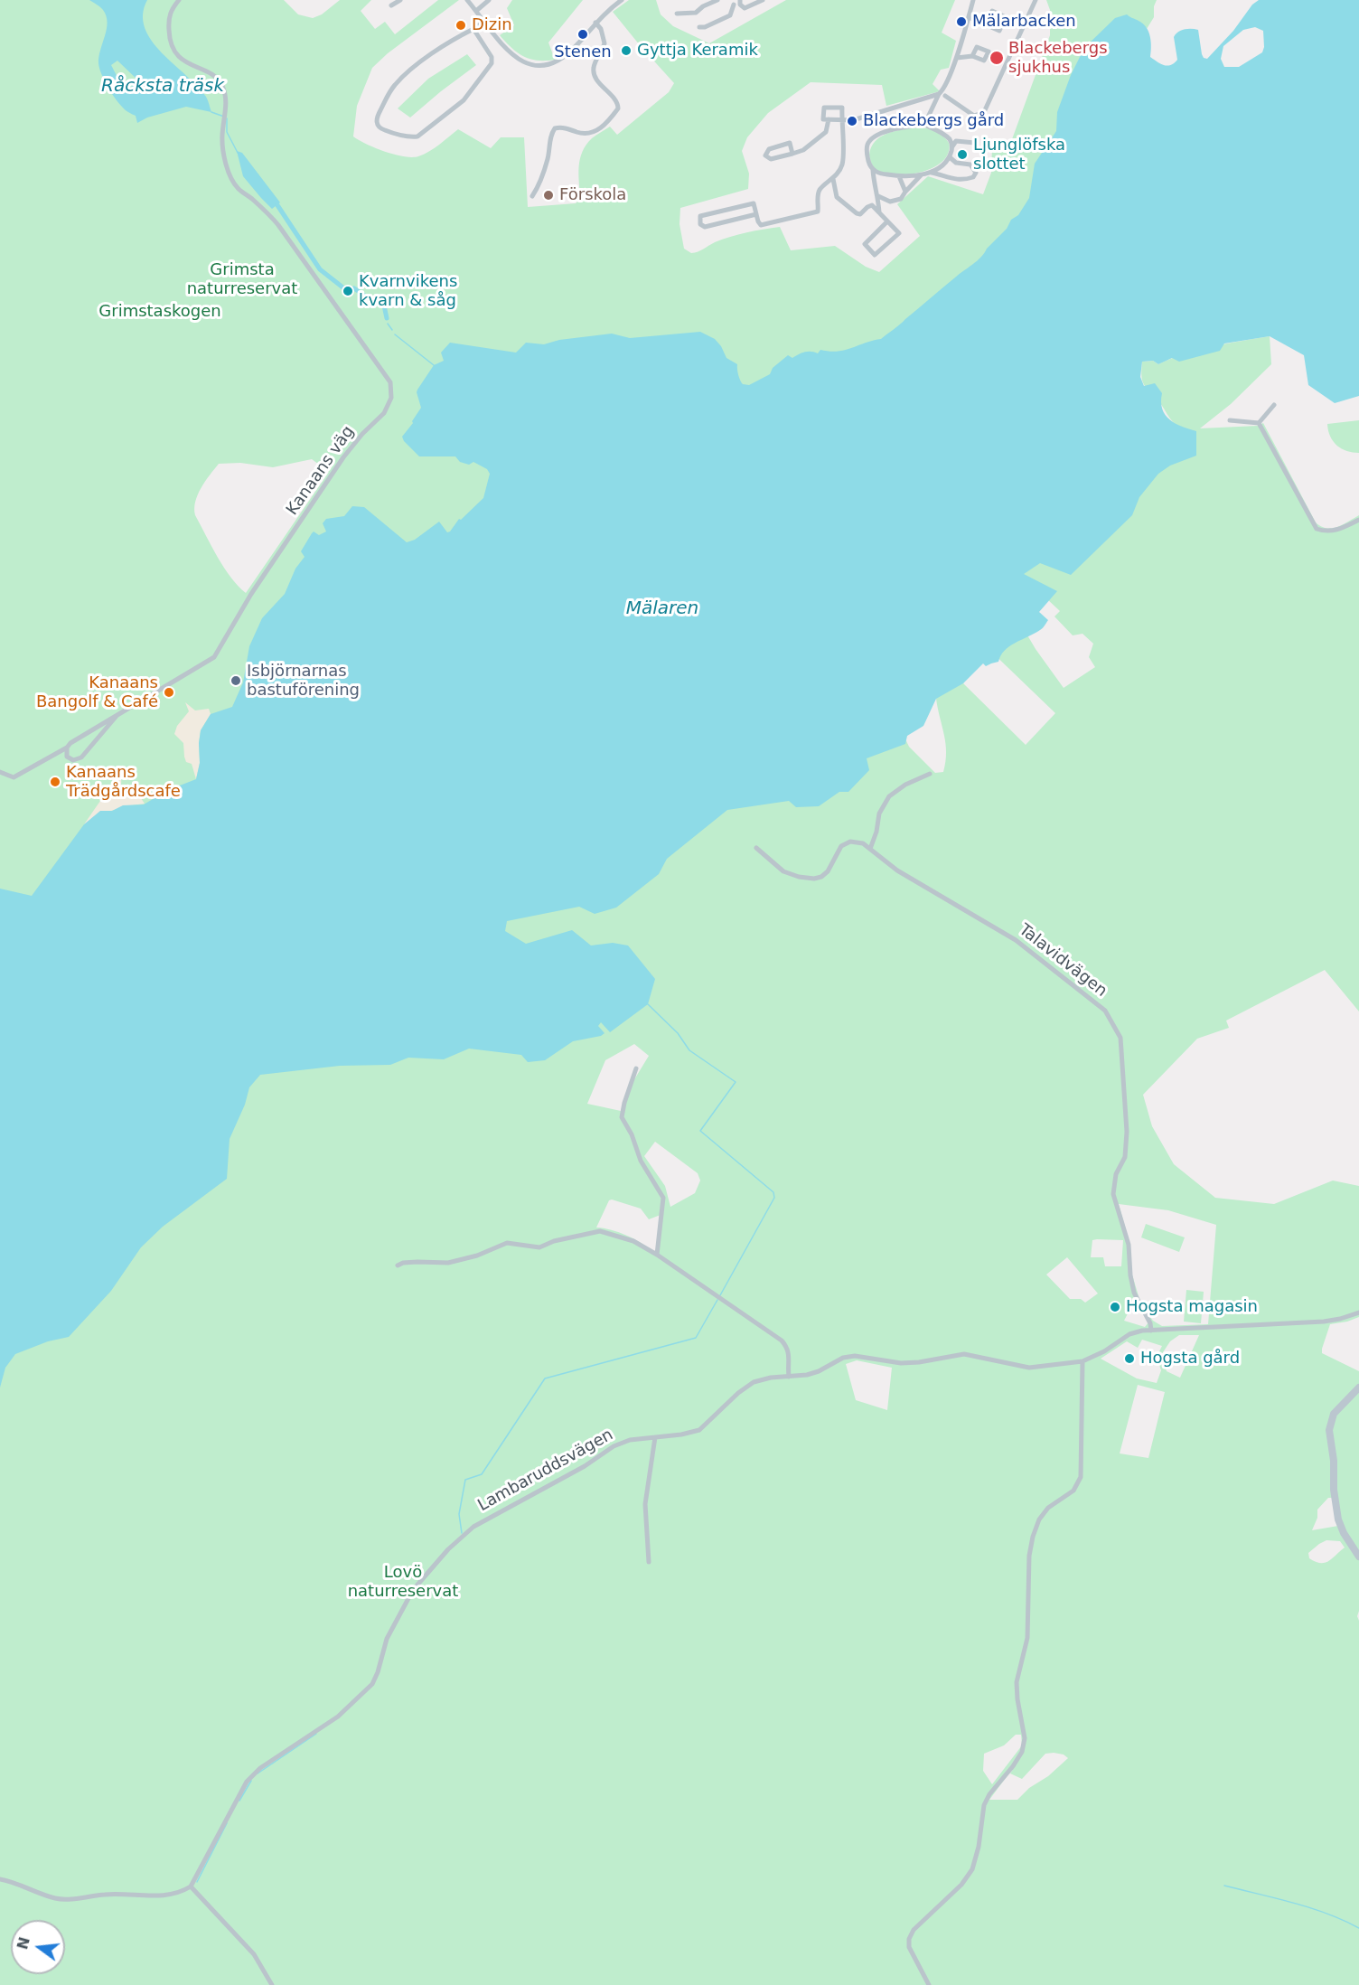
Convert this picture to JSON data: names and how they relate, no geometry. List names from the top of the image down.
{
  "streets": {
    "street": ["Kanaans väg", "Talavidvägen", "Lambaruddsvägen"]
  },
  "crossings": [
    ["Talavidvägen", "Lambaruddsvägen"]
  ],
  "water": ["Råcksta träsk", "Mälaren"],
  "parks": ["Grimsta naturreservat", "Grimstaskogen", "Lovö naturreservat"],
  "places": [
    "Mälarbacken",
    "Dizin",
    "Stenen",
    "Gyttja Keramik",
    "Blackebergs sjukhus",
    "Blackebergs gård",
    "Ljunglöfska slottet",
    "Förskola",
    "Kvarnvikens kvarn & såg",
    "Isbjörnarnas bastuförening",
    "Kanaans Bangolf & Café",
    "Kanaans Trädgårdscafe",
    "Hogsta magasin",
    "Hogsta gård"
  ],
  "north": "left"
}
